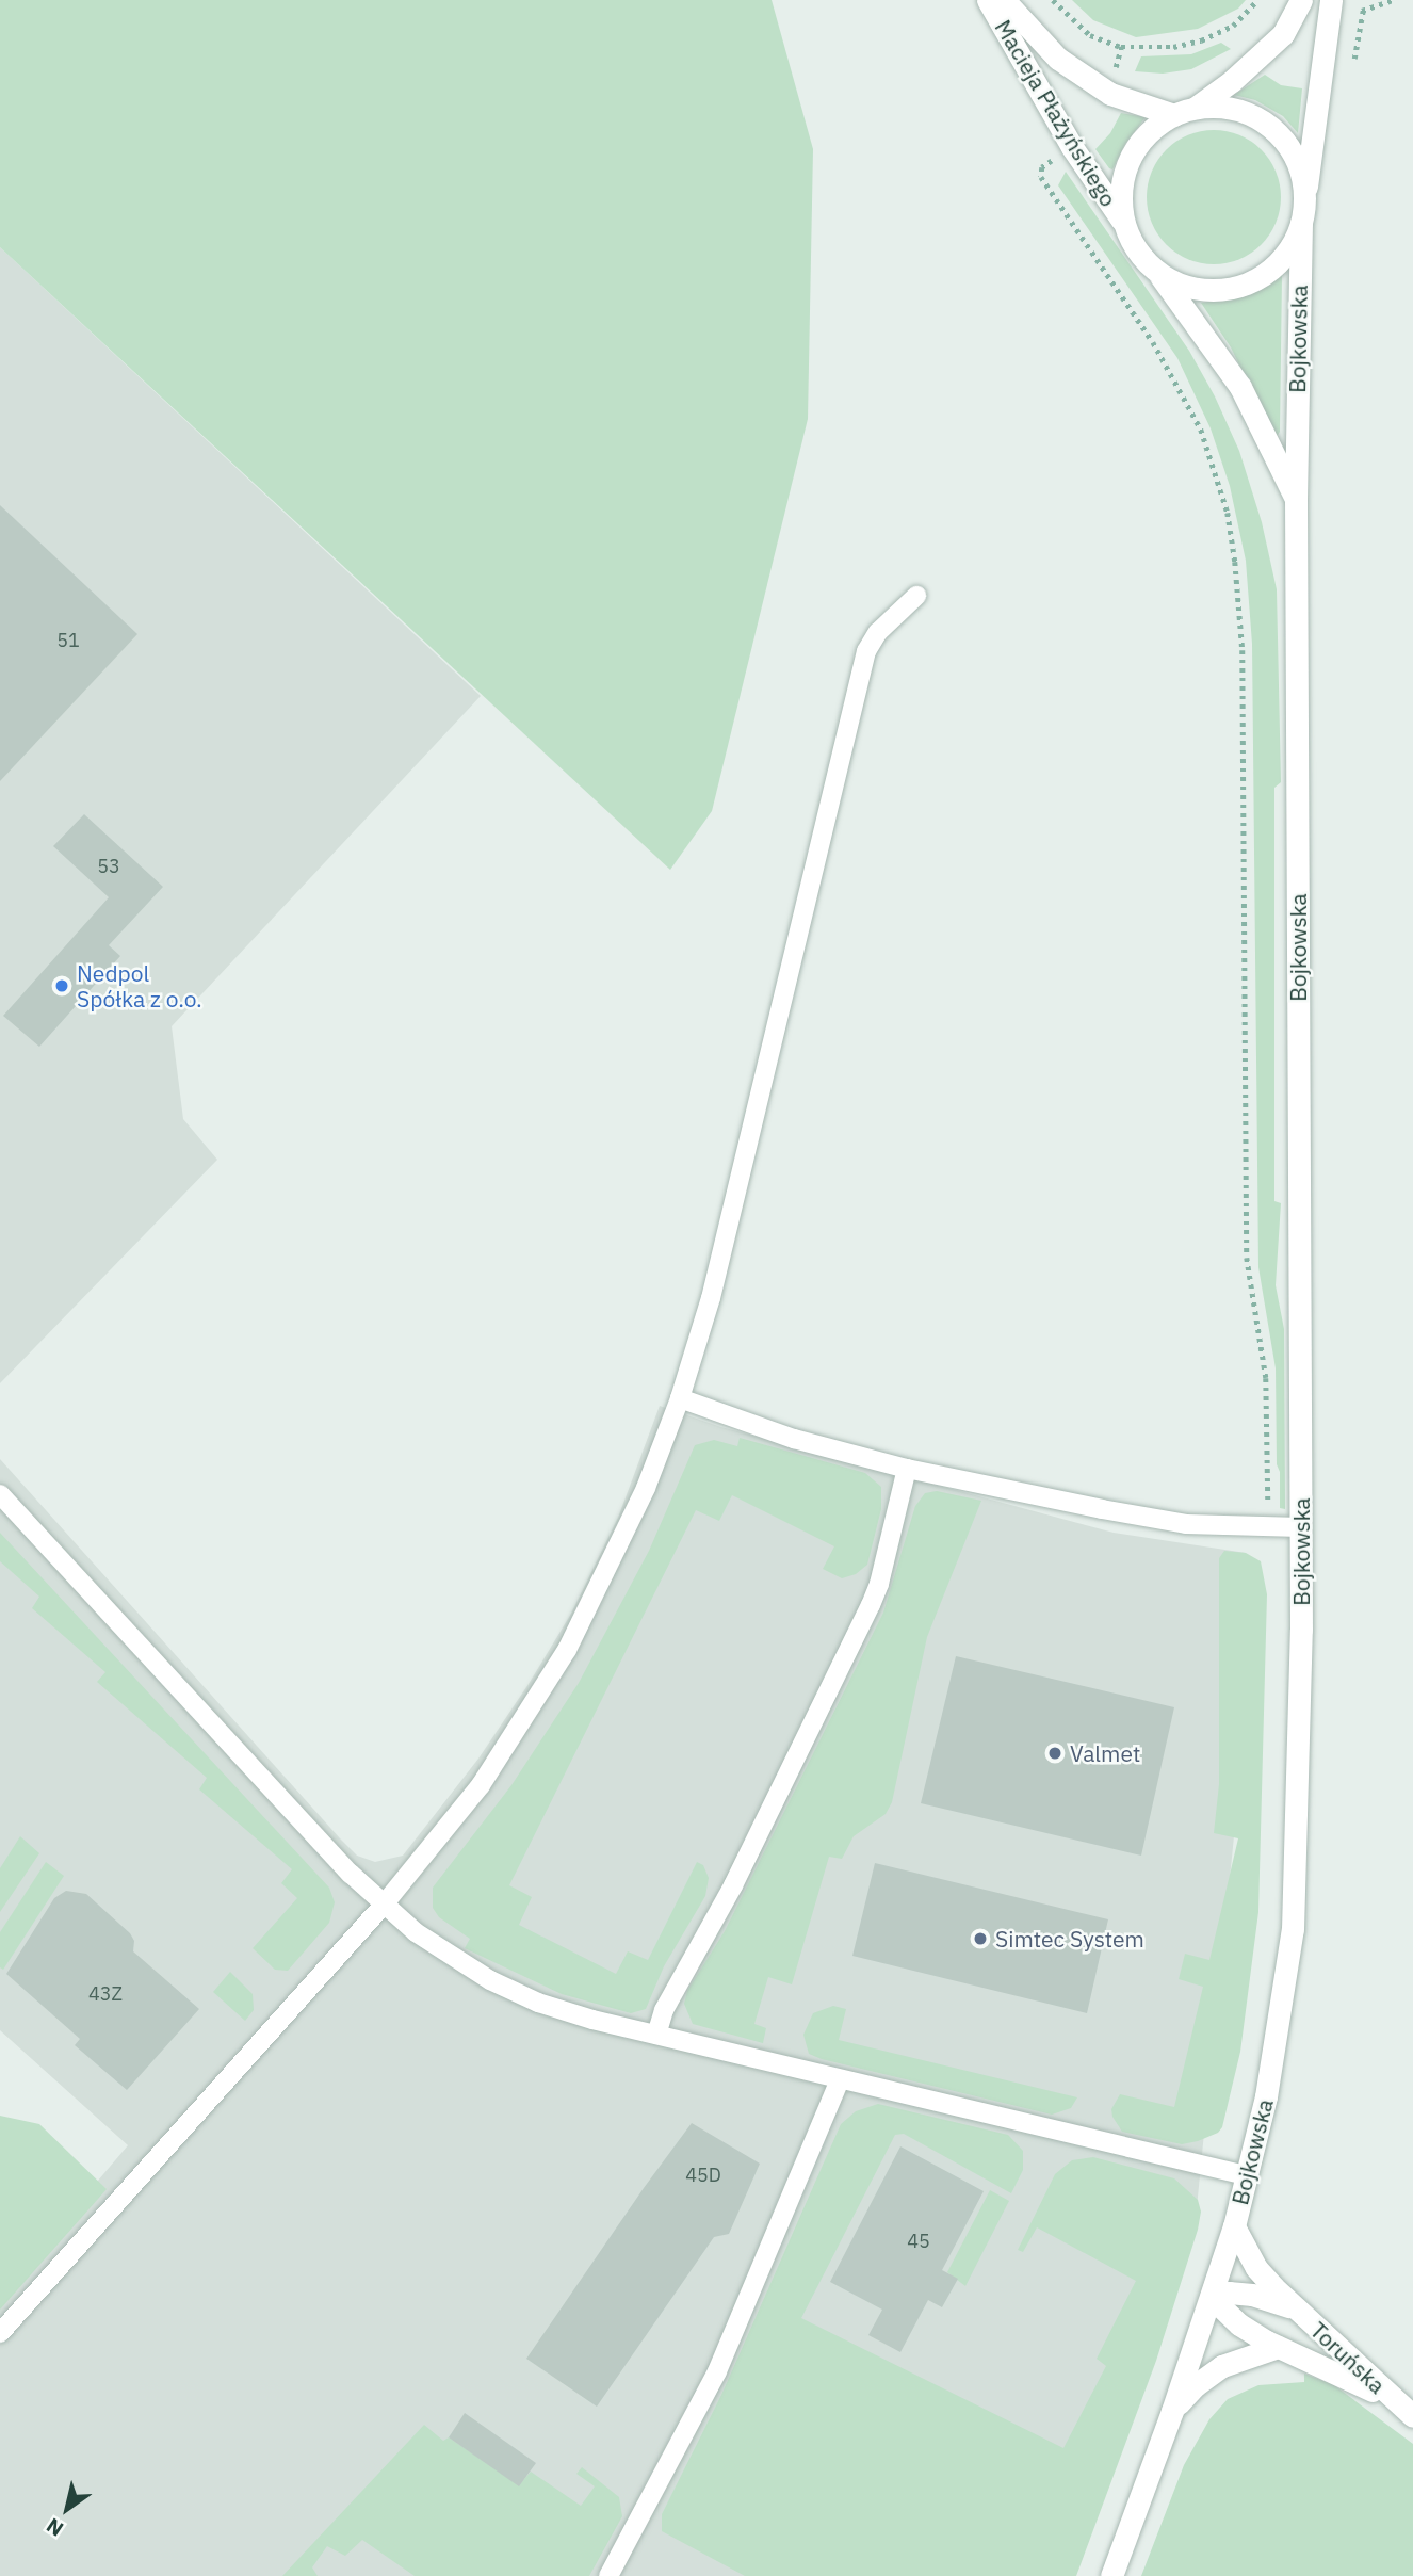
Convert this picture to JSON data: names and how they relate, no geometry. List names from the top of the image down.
{
  "streets": {
    "street": ["Macieja Płażyńskiego", "Bojkowska", "Toruńska"]
  },
  "crossings": [
    ["Macieja Płażyńskiego", "Bojkowska"],
    ["Bojkowska", "Toruńska"]
  ],
  "places": ["Nedpol Spółka z o.o.", "Valmet", "Simtec System"],
  "house_numbers": [
    "51",
    "53",
    "43Z",
    "45D",
    "45"
  ],
  "north": "bottom left"
}
